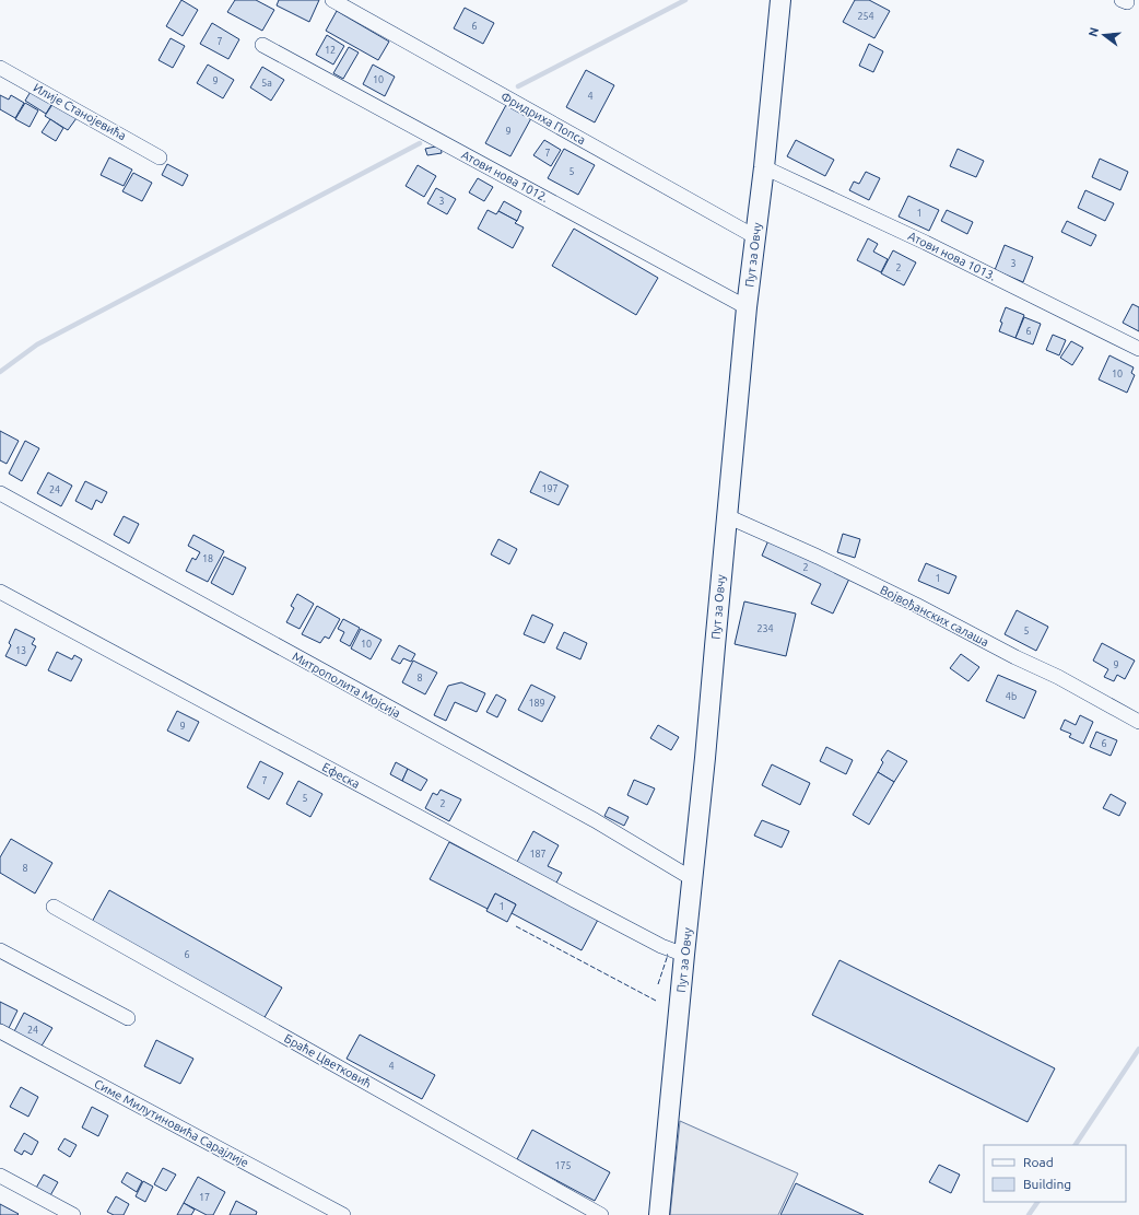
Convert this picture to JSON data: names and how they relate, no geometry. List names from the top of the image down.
{
  "streets": {
    "street": [
      "Илије Станојевића",
      "Фридриха Попса",
      "Атови нова 1012.",
      "Пут за Овчу",
      "Атови нова 1013.",
      "Војвођанских салаша",
      "Митрополита Мојсија",
      "Ефеска",
      "Браће Цветковић",
      "Симе Милутиновића Сарајлије"
    ]
  },
  "crossings": [
    ["Фридриха Попса", "Пут за Овчу"],
    ["Атови нова 1012.", "Пут за Овчу"],
    ["Пут за Овчу", "Атови нова 1013."],
    ["Пут за Овчу", "Војвођанских салаша"],
    ["Пут за Овчу", "Митрополита Мојсија"],
    ["Пут за Овчу", "Ефеска"]
  ],
  "house_numbers": [
    "254",
    "6",
    "7",
    "12",
    "10",
    "9",
    "5a",
    "4",
    "9",
    "7",
    "5",
    "3",
    "1",
    "3",
    "2",
    "6",
    "10",
    "197",
    "24",
    "18",
    "2",
    "1",
    "234",
    "5",
    "10",
    "13",
    "9",
    "8",
    "4b",
    "189",
    "9",
    "6",
    "7",
    "5",
    "2",
    "187",
    "8",
    "1",
    "6",
    "24",
    "4",
    "175",
    "17"
  ],
  "legend": ["Road", "Building"],
  "north": "left"
}
